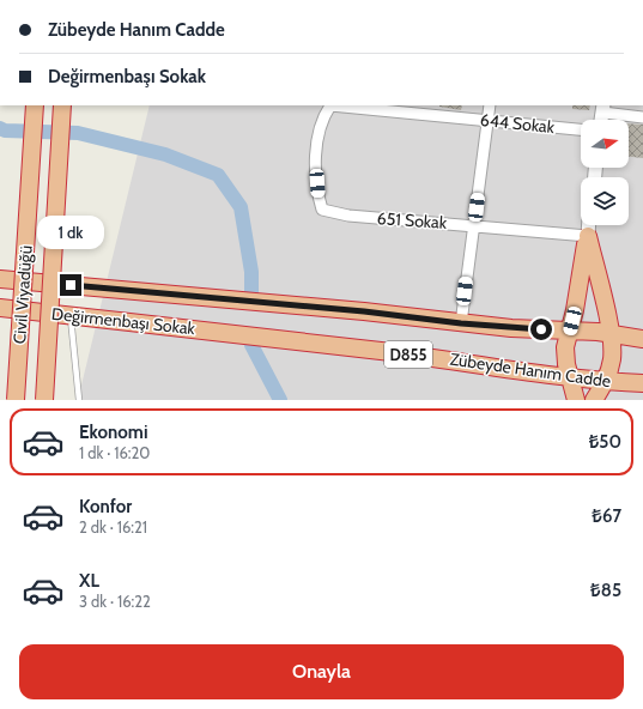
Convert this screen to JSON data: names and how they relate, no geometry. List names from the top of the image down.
{
  "streets": {
    "highway": [
      "Civil Viyadüğü",
      "Değirmenbaşı Sokak",
      "D855",
      "Zübeyde Hanım Cadde"
    ],
    "street": ["644 Sokak", "651 Sokak"]
  },
  "crossings": [
    ["644 Sokak", "651 Sokak"],
    ["Değirmenbaşı Sokak", "D855"],
    ["Değirmenbaşı Sokak", "Zübeyde Hanım Cadde"]
  ],
  "north": "right",
  "page": {
    "banner": ["Zübeyde Hanım Cadde", "Değirmenbaşı Sokak"],
    "bubble": "1 dk",
    "list": [
      {
        "name": "Ekonomi",
        "note": "1 dk · 16:20",
        "value": "₺50"
      },
      {
        "name": "Konfor",
        "note": "2 dk · 16:21",
        "value": "₺67"
      },
      {
        "name": "XL",
        "note": "3 dk · 16:22",
        "value": "₺85"
      }
    ],
    "buttons": "Onayla"
  }
}
